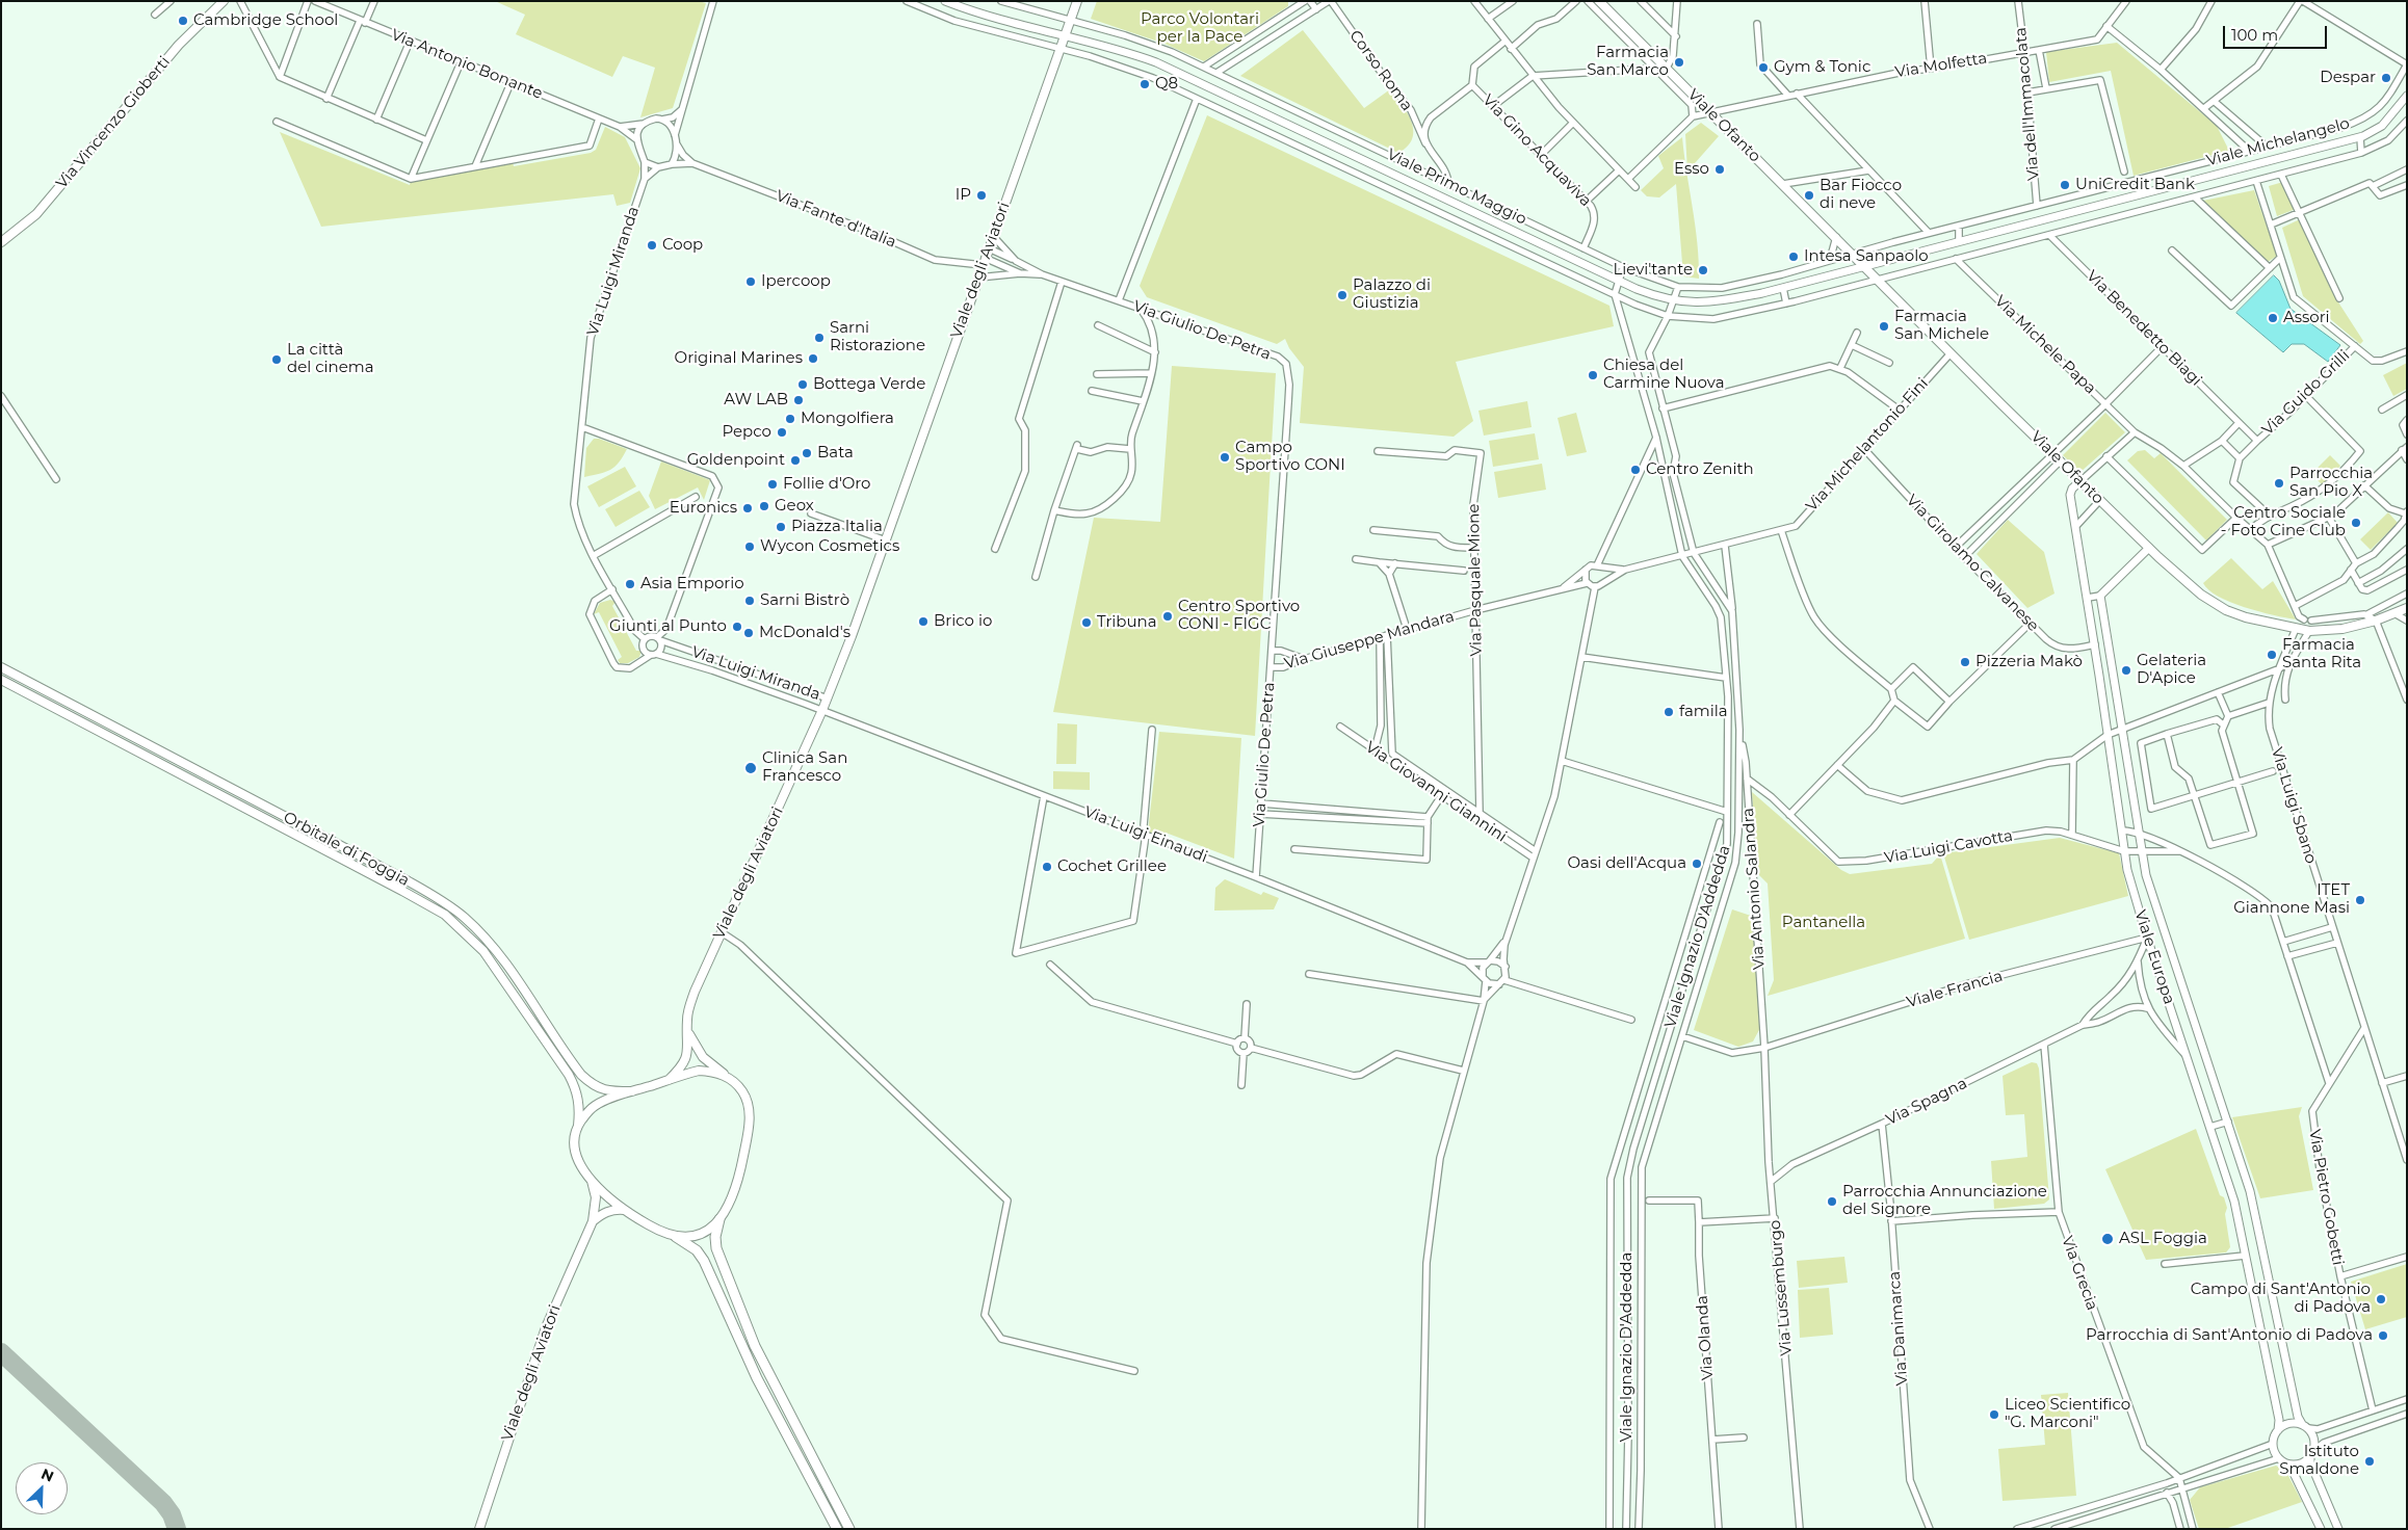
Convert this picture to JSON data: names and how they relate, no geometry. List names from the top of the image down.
{
  "streets": {
    "main road": [
      "Via Vincenzo Gioberti",
      "Viale Ofanto",
      "Viale degli Aviatori",
      "Orbitale di Foggia"
    ],
    "street": [
      "Via Antonio Bonante",
      "Via Molfetta",
      "Corso Roma",
      "Via dell'Immacolata",
      "Viale Michelangelo",
      "Via Gino Acquaviva",
      "Viale Primo Maggio",
      "Via Fante d'Italia",
      "Via Luigi Miranda",
      "Via Benedetto Biagi",
      "Via Giulio De Petra",
      "Via Michele Papa",
      "Via Guido Grilli",
      "Via Michelantonio Fini",
      "Via Girolamo Calvanese",
      "Via Pasquale Mione",
      "Via Giuseppe Mandara",
      "Via Giovanni Giannini",
      "Via Luigi Sbano",
      "Via Luigi Einaudi",
      "Via Luigi Cavotta",
      "Via Antonio Salandra",
      "Viale Ignazio D'Addedda",
      "Viale Europa",
      "Viale Francia",
      "Via Spagna",
      "Via Pietro Gobetti",
      "Via Grecia",
      "Via Lussemburgo",
      "Via Danimarca",
      "Via Olanda"
    ]
  },
  "crossings": [
    ["Via Antonio Bonante", "Via Fante d'Italia"],
    ["Via Antonio Bonante", "Via Luigi Miranda"],
    ["Via Molfetta", "Via dell'Immacolata"],
    ["Via Molfetta", "Viale Ofanto"],
    ["Corso Roma", "Via Gino Acquaviva"],
    ["Corso Roma", "Viale Primo Maggio"],
    ["Via dell'Immacolata", "Viale Michelangelo"],
    ["Viale Ofanto", "Viale Michelangelo"],
    ["Viale Ofanto", "Viale Primo Maggio"],
    ["Viale Ofanto", "Via Michelantonio Fini"],
    ["Viale Ofanto", "Via Luigi Sbano"],
    ["Viale Ofanto", "Viale Europa"],
    ["Viale Michelangelo", "Viale Primo Maggio"],
    ["Viale Michelangelo", "Via Benedetto Biagi"],
    ["Viale Michelangelo", "Via Michele Papa"],
    ["Via Gino Acquaviva", "Viale Primo Maggio"],
    ["Viale Primo Maggio", "Viale degli Aviatori"],
    ["Viale Primo Maggio", "Viale Ignazio D'Addedda"],
    ["Via Fante d'Italia", "Viale degli Aviatori"],
    ["Via Fante d'Italia", "Via Luigi Miranda"],
    ["Viale degli Aviatori", "Via Luigi Miranda"],
    ["Viale degli Aviatori", "Via Luigi Einaudi"],
    ["Viale degli Aviatori", "Orbitale di Foggia"],
    ["Via Luigi Miranda", "Via Luigi Einaudi"],
    ["Via Benedetto Biagi", "Via Guido Grilli"],
    ["Via Giulio De Petra", "Via Giuseppe Mandara"],
    ["Via Giulio De Petra", "Via Luigi Einaudi"],
    ["Via Michelantonio Fini", "Via Girolamo Calvanese"],
    ["Via Girolamo Calvanese", "Viale Europa"],
    ["Via Pasquale Mione", "Via Giuseppe Mandara"],
    ["Via Pasquale Mione", "Via Giovanni Giannini"],
    ["Via Giuseppe Mandara", "Via Giovanni Giannini"],
    ["Via Luigi Sbano", "Via Pietro Gobetti"],
    ["Via Luigi Cavotta", "Via Antonio Salandra"],
    ["Via Luigi Cavotta", "Viale Europa"],
    ["Via Antonio Salandra", "Viale Ignazio D'Addedda"],
    ["Via Antonio Salandra", "Viale Francia"],
    ["Via Antonio Salandra", "Via Lussemburgo"],
    ["Viale Ignazio D'Addedda", "Viale Francia"],
    ["Viale Europa", "Viale Francia"],
    ["Viale Europa", "Via Spagna"],
    ["Viale Francia", "Via Spagna"],
    ["Viale Francia", "Via Lussemburgo"],
    ["Via Spagna", "Via Grecia"],
    ["Via Spagna", "Via Lussemburgo"],
    ["Via Spagna", "Via Danimarca"]
  ],
  "parks": ["Parco Volontari per la Pace", "Pantanella"],
  "places": [
    "Cambridge School",
    "Farmacia San Marco",
    "Gym & Tonic",
    "Despar",
    "Q8",
    "Esso",
    "UniCredit Bank",
    "IP",
    "Bar Fiocco di neve",
    "Coop",
    "Intesa Sanpaolo",
    "Lievi'tante",
    "Ipercoop",
    "Palazzo di Giustizia",
    "Assori",
    "Farmacia San Michele",
    "Sarni Ristorazione",
    "Original Marines",
    "La città del cinema",
    "Chiesa del Carmine Nuova",
    "Bottega Verde",
    "AW LAB",
    "Mongolfiera",
    "Pepco",
    "Bata",
    "Campo Sportivo CONI",
    "Goldenpoint",
    "Centro Zenith",
    "Parrocchia San Pio X",
    "Follie d'Oro",
    "Geox",
    "Euronics",
    "Centro Sociale - Foto Cine Club",
    "Piazza Italia",
    "Wycon Cosmetics",
    "Asia Emporio",
    "Sarni Bistrò",
    "Centro Sportivo CONI - FIGC",
    "Brico io",
    "Tribuna",
    "Giunti al Punto",
    "McDonald's",
    "Farmacia Santa Rita",
    "Pizzeria Makò",
    "Gelateria D'Apice",
    "famila",
    "Clinica San Francesco",
    "Oasi dell'Acqua",
    "Cochet Grillee",
    "ITET Giannone Masi",
    "Parrocchia Annunciazione del Signore",
    "ASL Foggia",
    "Campo di Sant'Antonio di Padova",
    "Parrocchia di Sant'Antonio di Padova",
    "Liceo Scientifico \"G. Marconi\"",
    "Istituto Smaldone"
  ],
  "scale_bar": "100 m",
  "north": "top right"
}
